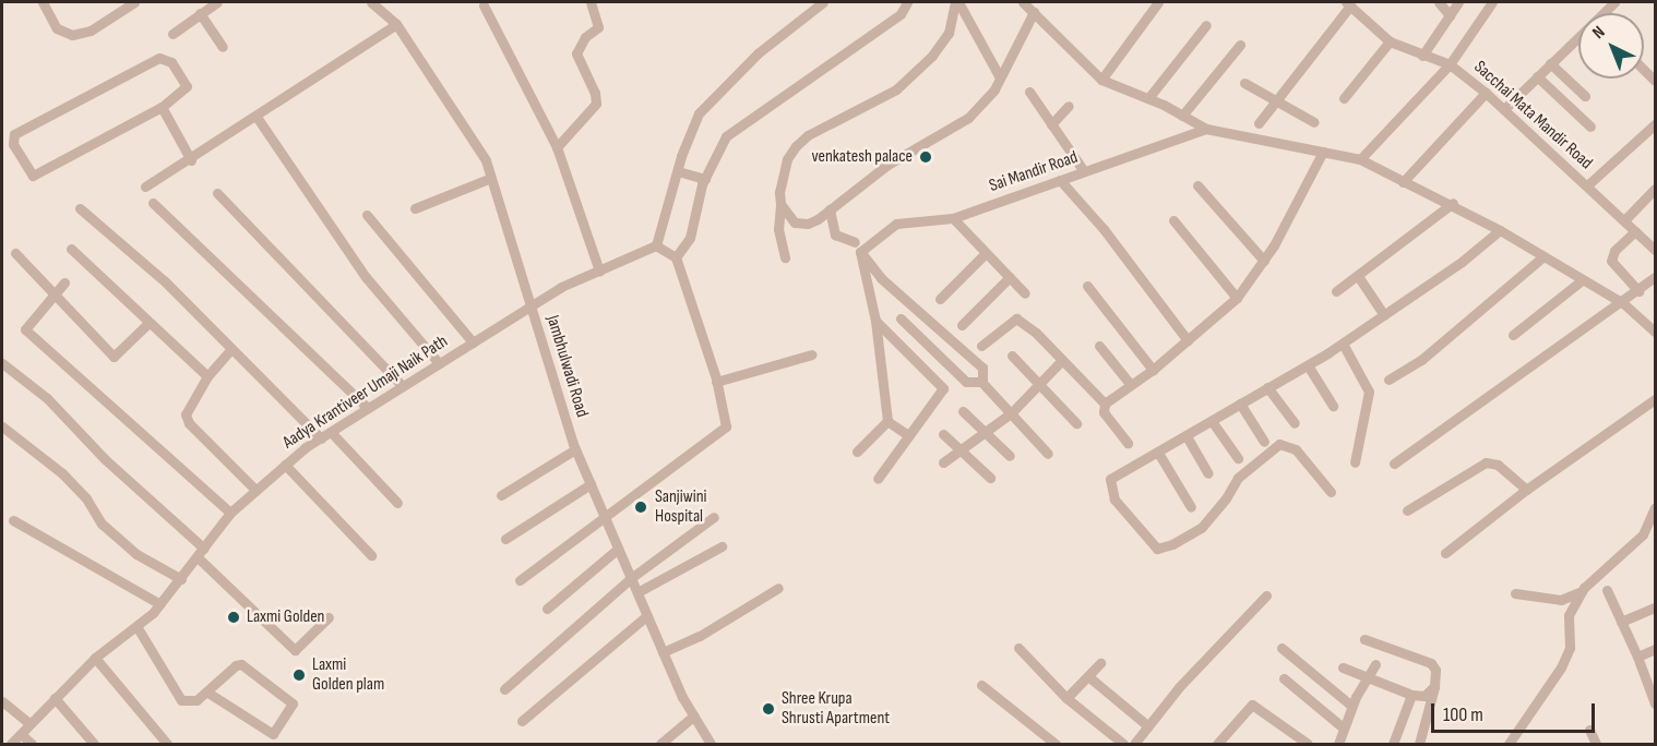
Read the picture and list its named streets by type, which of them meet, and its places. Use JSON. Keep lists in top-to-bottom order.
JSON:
{
  "streets": {
    "street": [
      "Sacchai Mata Mandir Road",
      "Sai Mandir Road",
      "Jambhulwadi Road",
      "Aadya Krantiveer Umaji Naik Path"
    ]
  },
  "crossings": [
    ["Jambhulwadi Road", "Aadya Krantiveer Umaji Naik Path"]
  ],
  "places": [
    "venkatesh palace",
    "Sanjiwini Hospital",
    "Laxmi Golden",
    "Laxmi Golden plam",
    "Shree Krupa Shrusti Apartment"
  ],
  "scale_bar": "100 m",
  "north": "top left"
}
